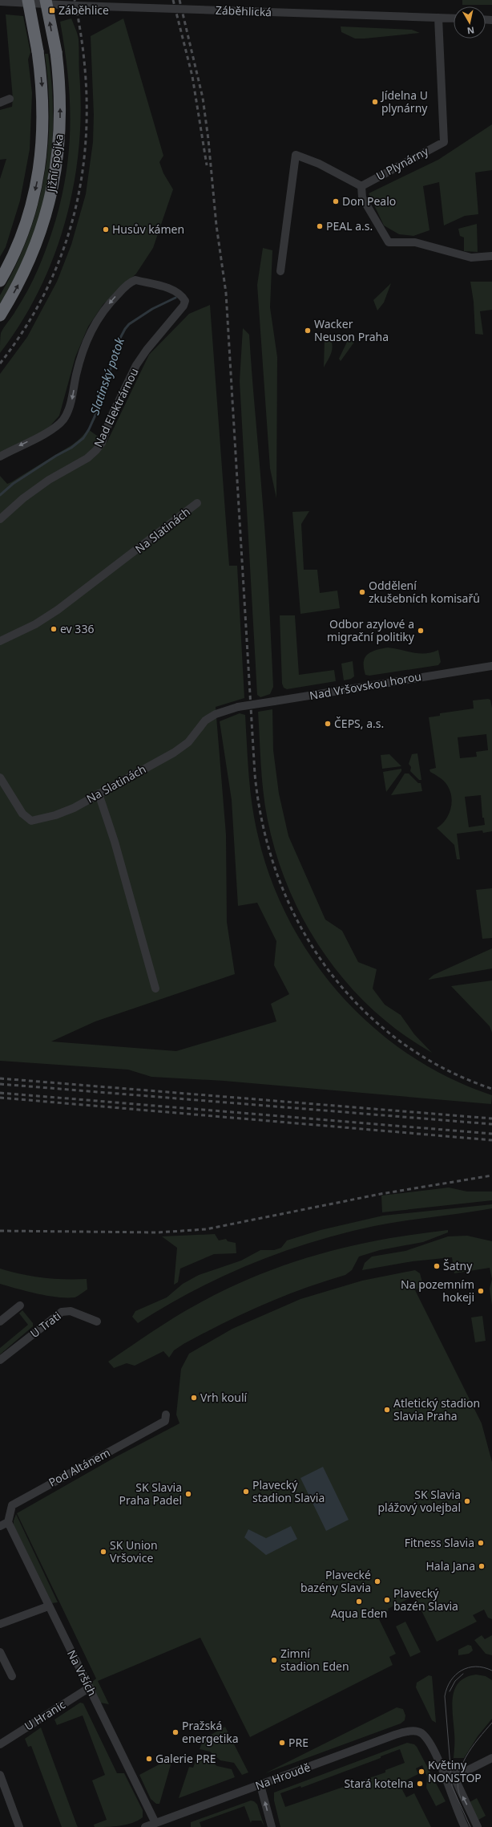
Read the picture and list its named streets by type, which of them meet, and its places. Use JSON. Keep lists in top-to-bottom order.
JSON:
{
  "streets": {
    "highway": ["Jižní spojka"],
    "street": [
      "Záběhlická",
      "U Plynárny",
      "Nad Elektrárnou",
      "Na Slatinách",
      "Nad Vršovskou horou",
      "U Trati",
      "Pod Altánem",
      "Na Vrších",
      "U Hranic",
      "Na Hroudě"
    ]
  },
  "crossings": [
    ["Záběhlická", "Jižní spojka"],
    ["Záběhlická", "U Plynárny"],
    ["Na Slatinách", "Nad Vršovskou horou"],
    ["Pod Altánem", "Na Vrších"],
    ["Na Vrších", "U Hranic"],
    ["Na Vrších", "Na Hroudě"]
  ],
  "water": ["Slatinský potok"],
  "places": {
    "transit": ["Záběhlice"],
    "other": [
      "Jídelna U plynárny",
      "Don Pealo",
      "PEAL a.s.",
      "Husův kámen",
      "Wacker Neuson Praha",
      "Oddělení zkušebních komisařů",
      "ev 336",
      "Odbor azylové a migrační politiky",
      "ČEPS, a.s.",
      "Šatny",
      "Na pozemním hokeji",
      "Vrh koulí",
      "Atletický stadion Slavia Praha",
      "Plavecký stadion Slavia",
      "SK Slavia Praha Padel",
      "SK Slavia plážový volejbal",
      "Fitness Slavia",
      "SK Union Vršovice",
      "Hala Jana",
      "Plavecké bazény Slavia",
      "Plavecký bazén Slavia",
      "Aqua Eden",
      "Zimní stadion Eden",
      "Pražská energetika",
      "PRE",
      "Galerie PRE",
      "Květiny NONSTOP",
      "Stará kotelna"
    ]
  },
  "north": "bottom"
}
